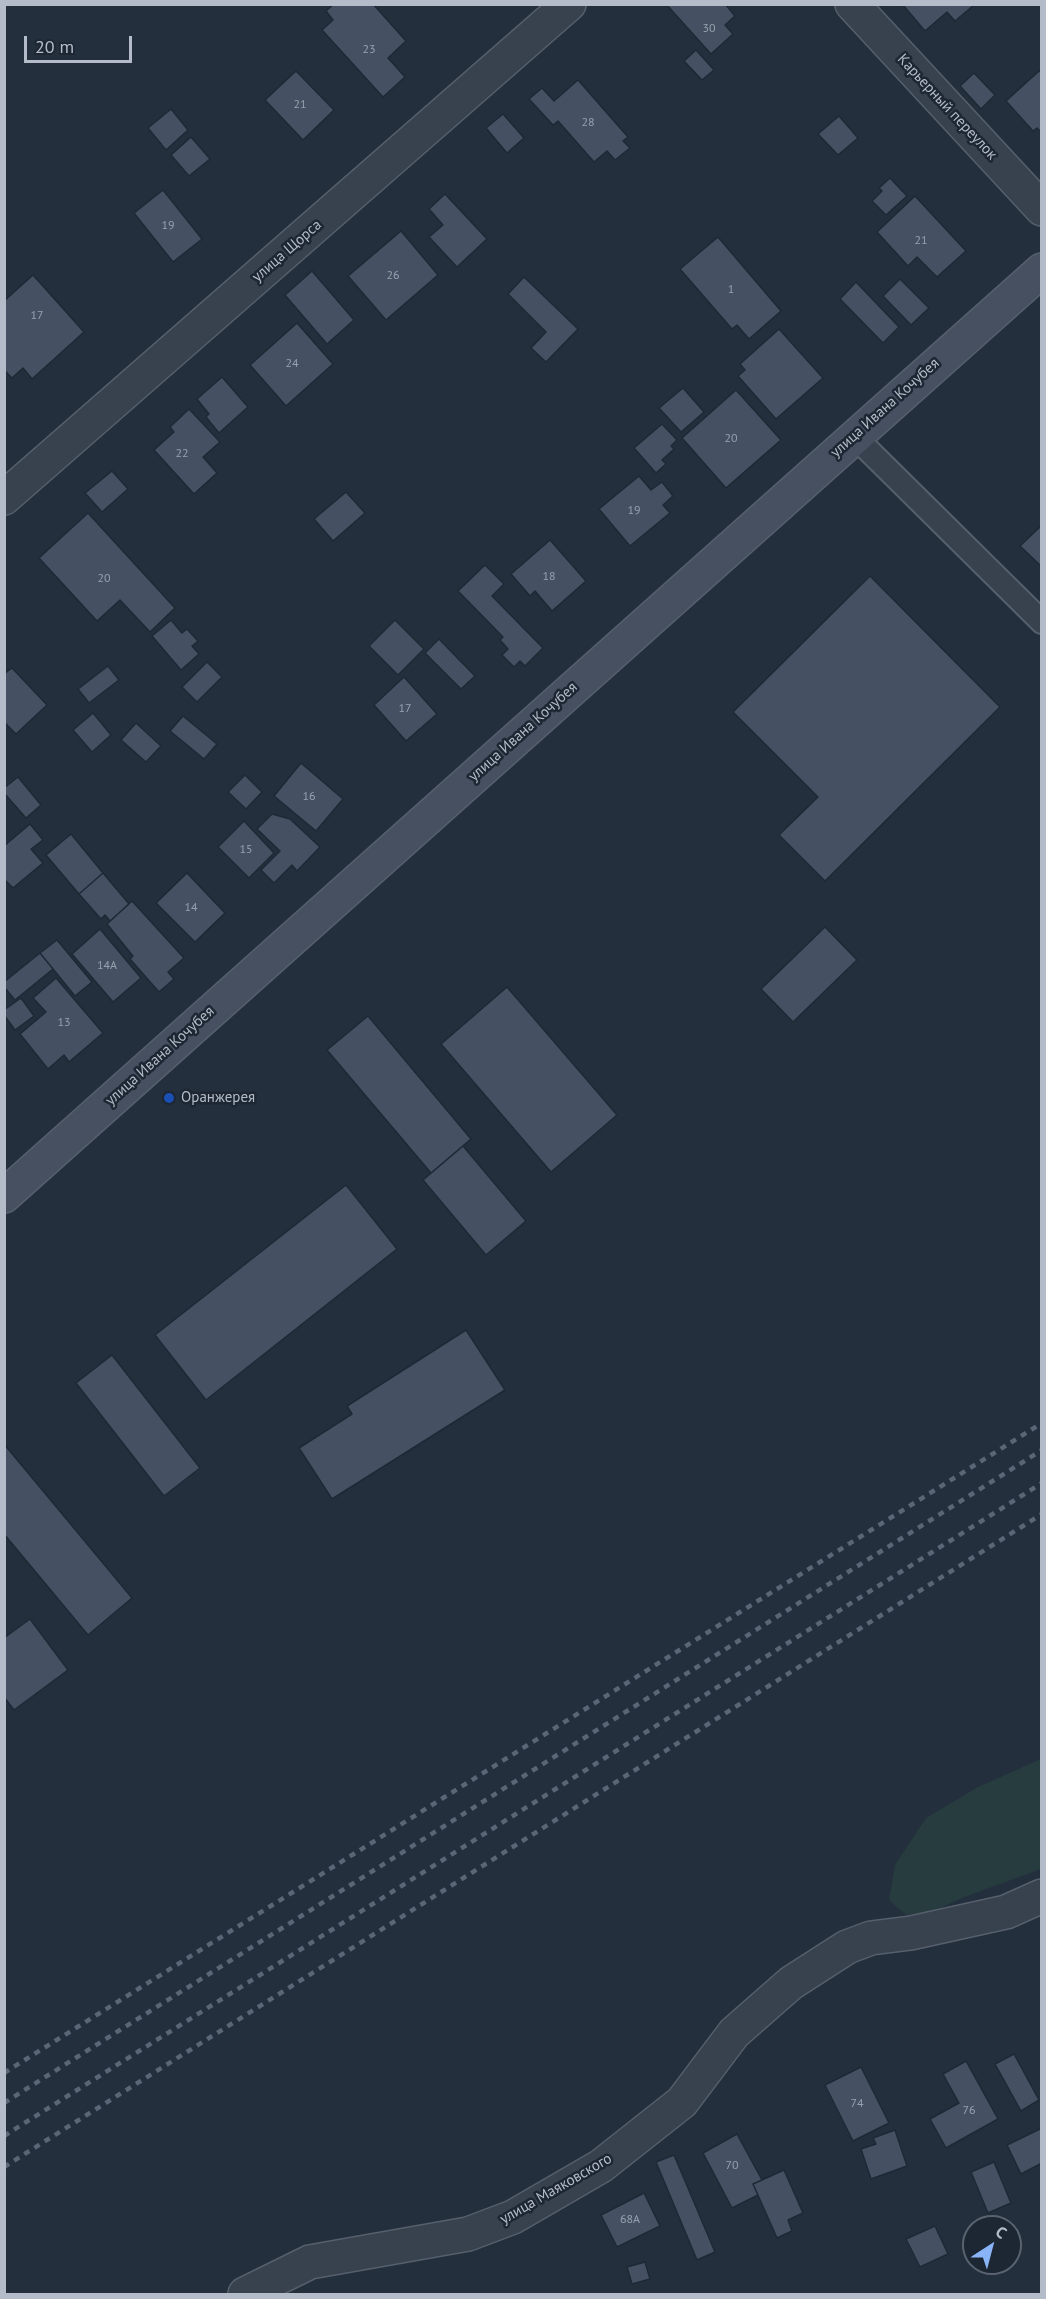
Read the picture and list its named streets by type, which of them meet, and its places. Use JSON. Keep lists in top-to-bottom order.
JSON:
{
  "streets": {
    "street": [
      "Карьерный переулок",
      "улица Щорса",
      "улица Ивана Кочубея",
      "улица Маяковского"
    ]
  },
  "places": ["Оранжерея"],
  "house_numbers": [
    "30",
    "23",
    "21",
    "28",
    "19",
    "21",
    "26",
    "1",
    "17",
    "24",
    "20",
    "22",
    "19",
    "18",
    "20",
    "17",
    "16",
    "15",
    "14",
    "14А",
    "13",
    "74",
    "76",
    "70",
    "68А"
  ],
  "scale_bar": "20 m",
  "north": "top right"
}
